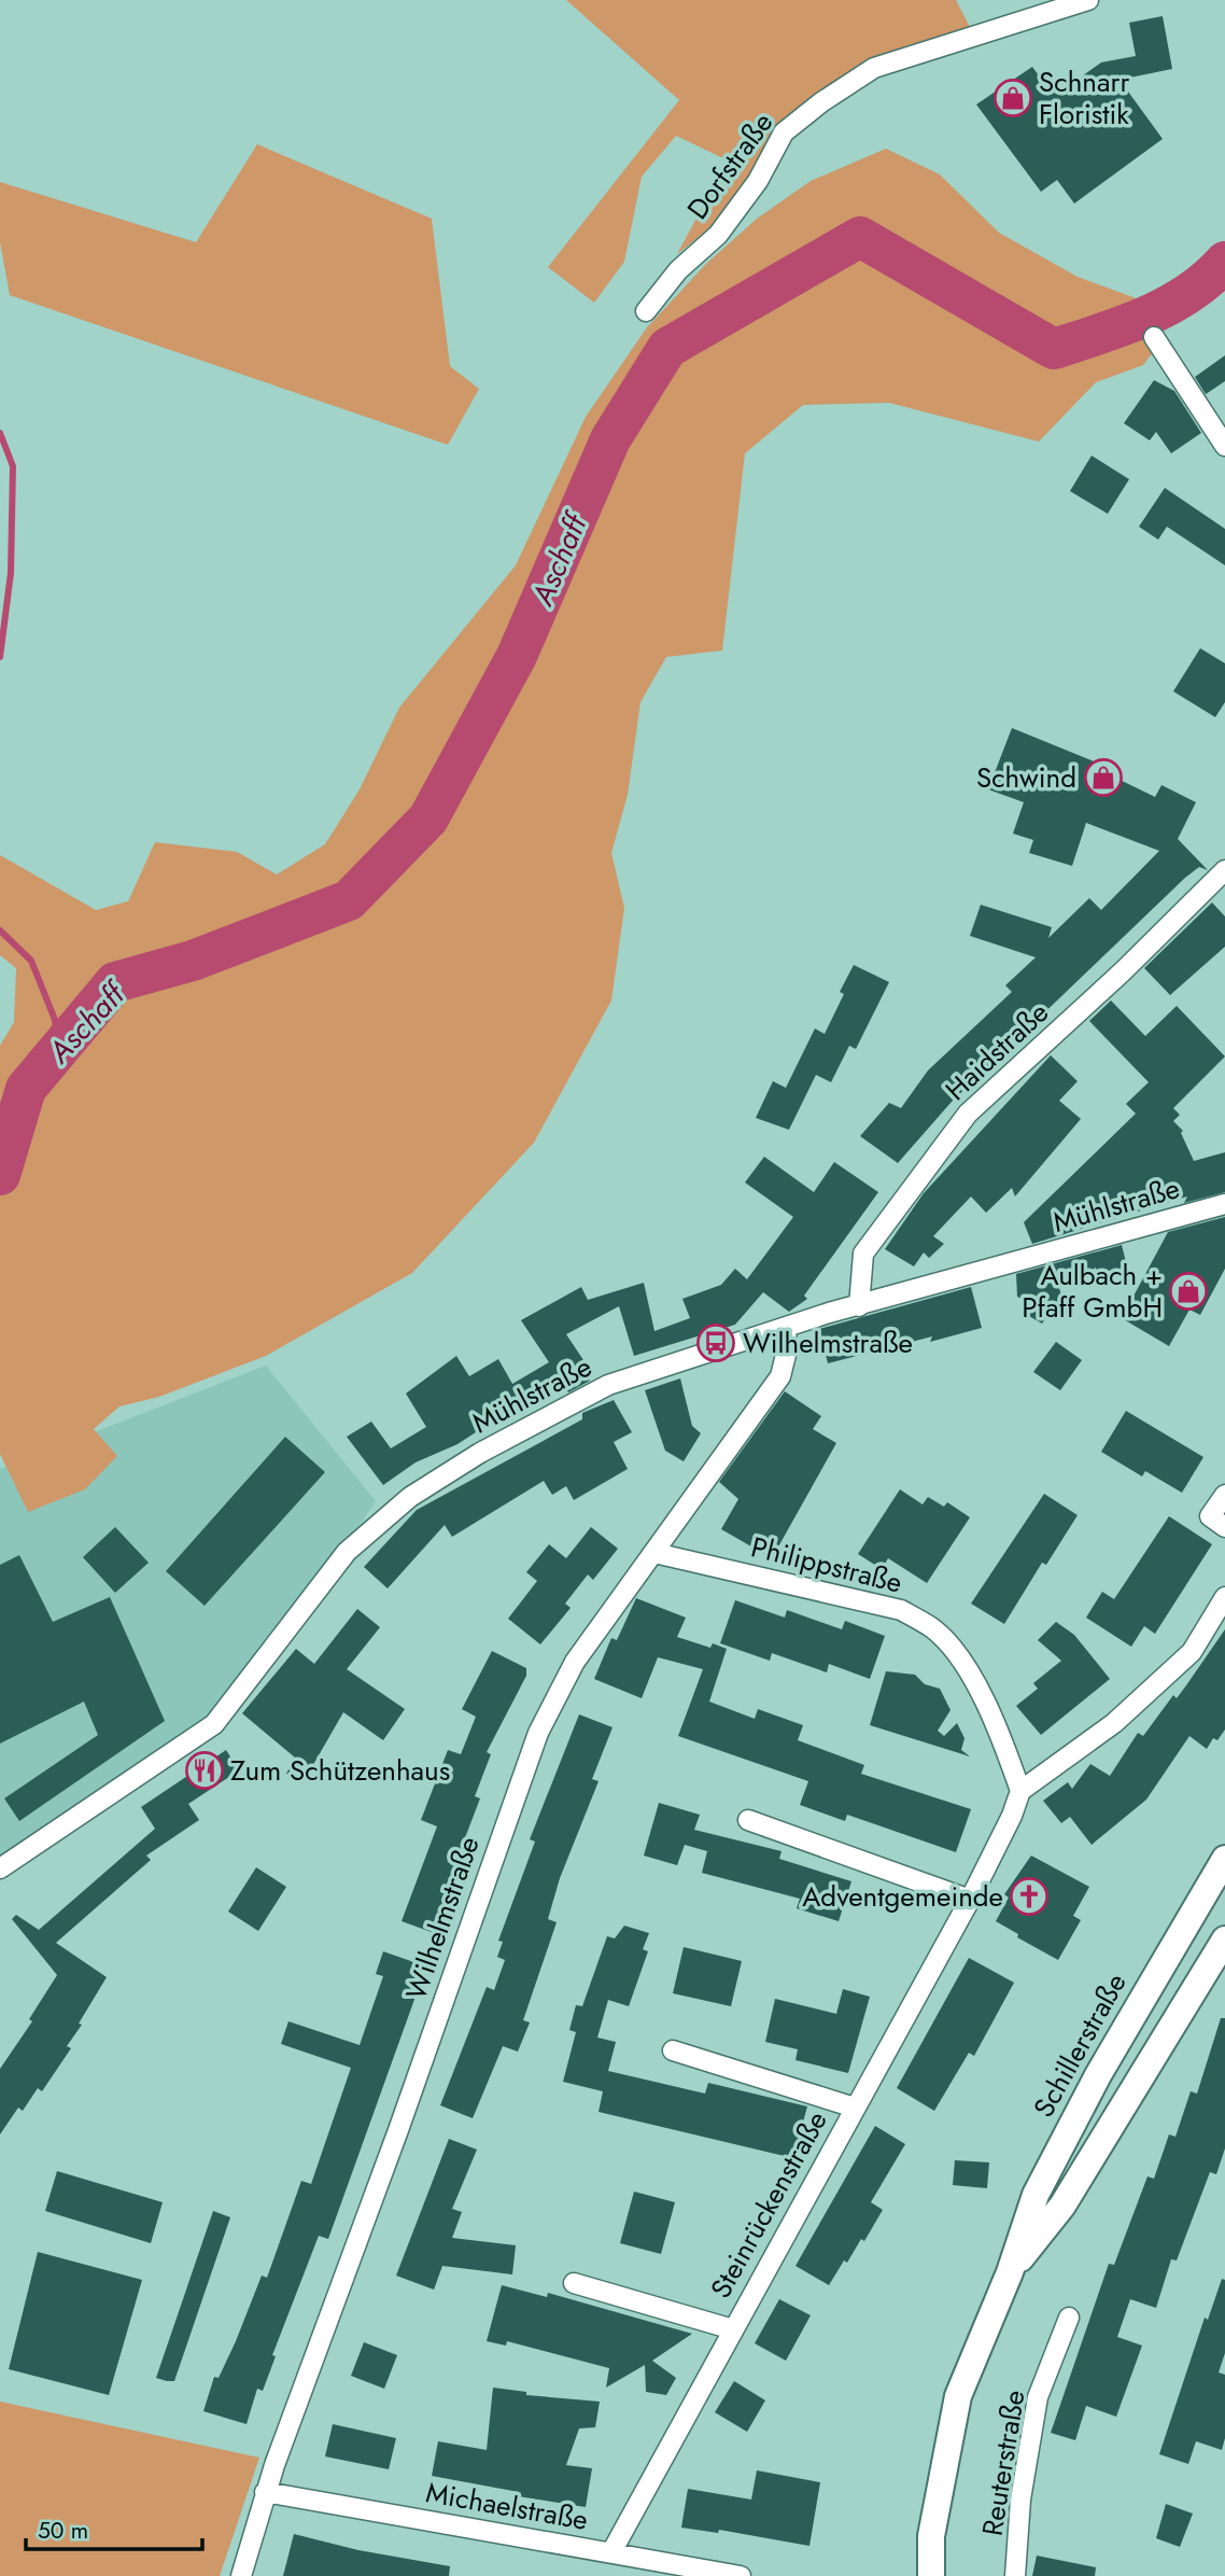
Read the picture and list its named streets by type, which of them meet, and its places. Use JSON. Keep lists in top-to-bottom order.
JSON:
{
  "streets": {
    "main road": ["Schillerstraße"],
    "street": [
      "Dorfstraße",
      "Haidstraße",
      "Mühlstraße",
      "Philippstraße",
      "Wilhelmstraße",
      "Steinrückenstraße",
      "Reuterstraße",
      "Michaelstraße"
    ]
  },
  "crossings": [
    ["Haidstraße", "Mühlstraße"],
    ["Mühlstraße", "Wilhelmstraße"],
    ["Philippstraße", "Wilhelmstraße"],
    ["Philippstraße", "Steinrückenstraße"],
    ["Wilhelmstraße", "Michaelstraße"],
    ["Steinrückenstraße", "Michaelstraße"]
  ],
  "water": ["Aschaff"],
  "places": {
    "shop": ["Schnarr Floristik", "Schwind", "Aulbach + Pfaff GmbH"],
    "bus stop": ["Wilhelmstraße"],
    "restaurant": ["Zum Schützenhaus"],
    "church": ["Adventgemeinde"]
  },
  "scale_bar": "50 m"
}
